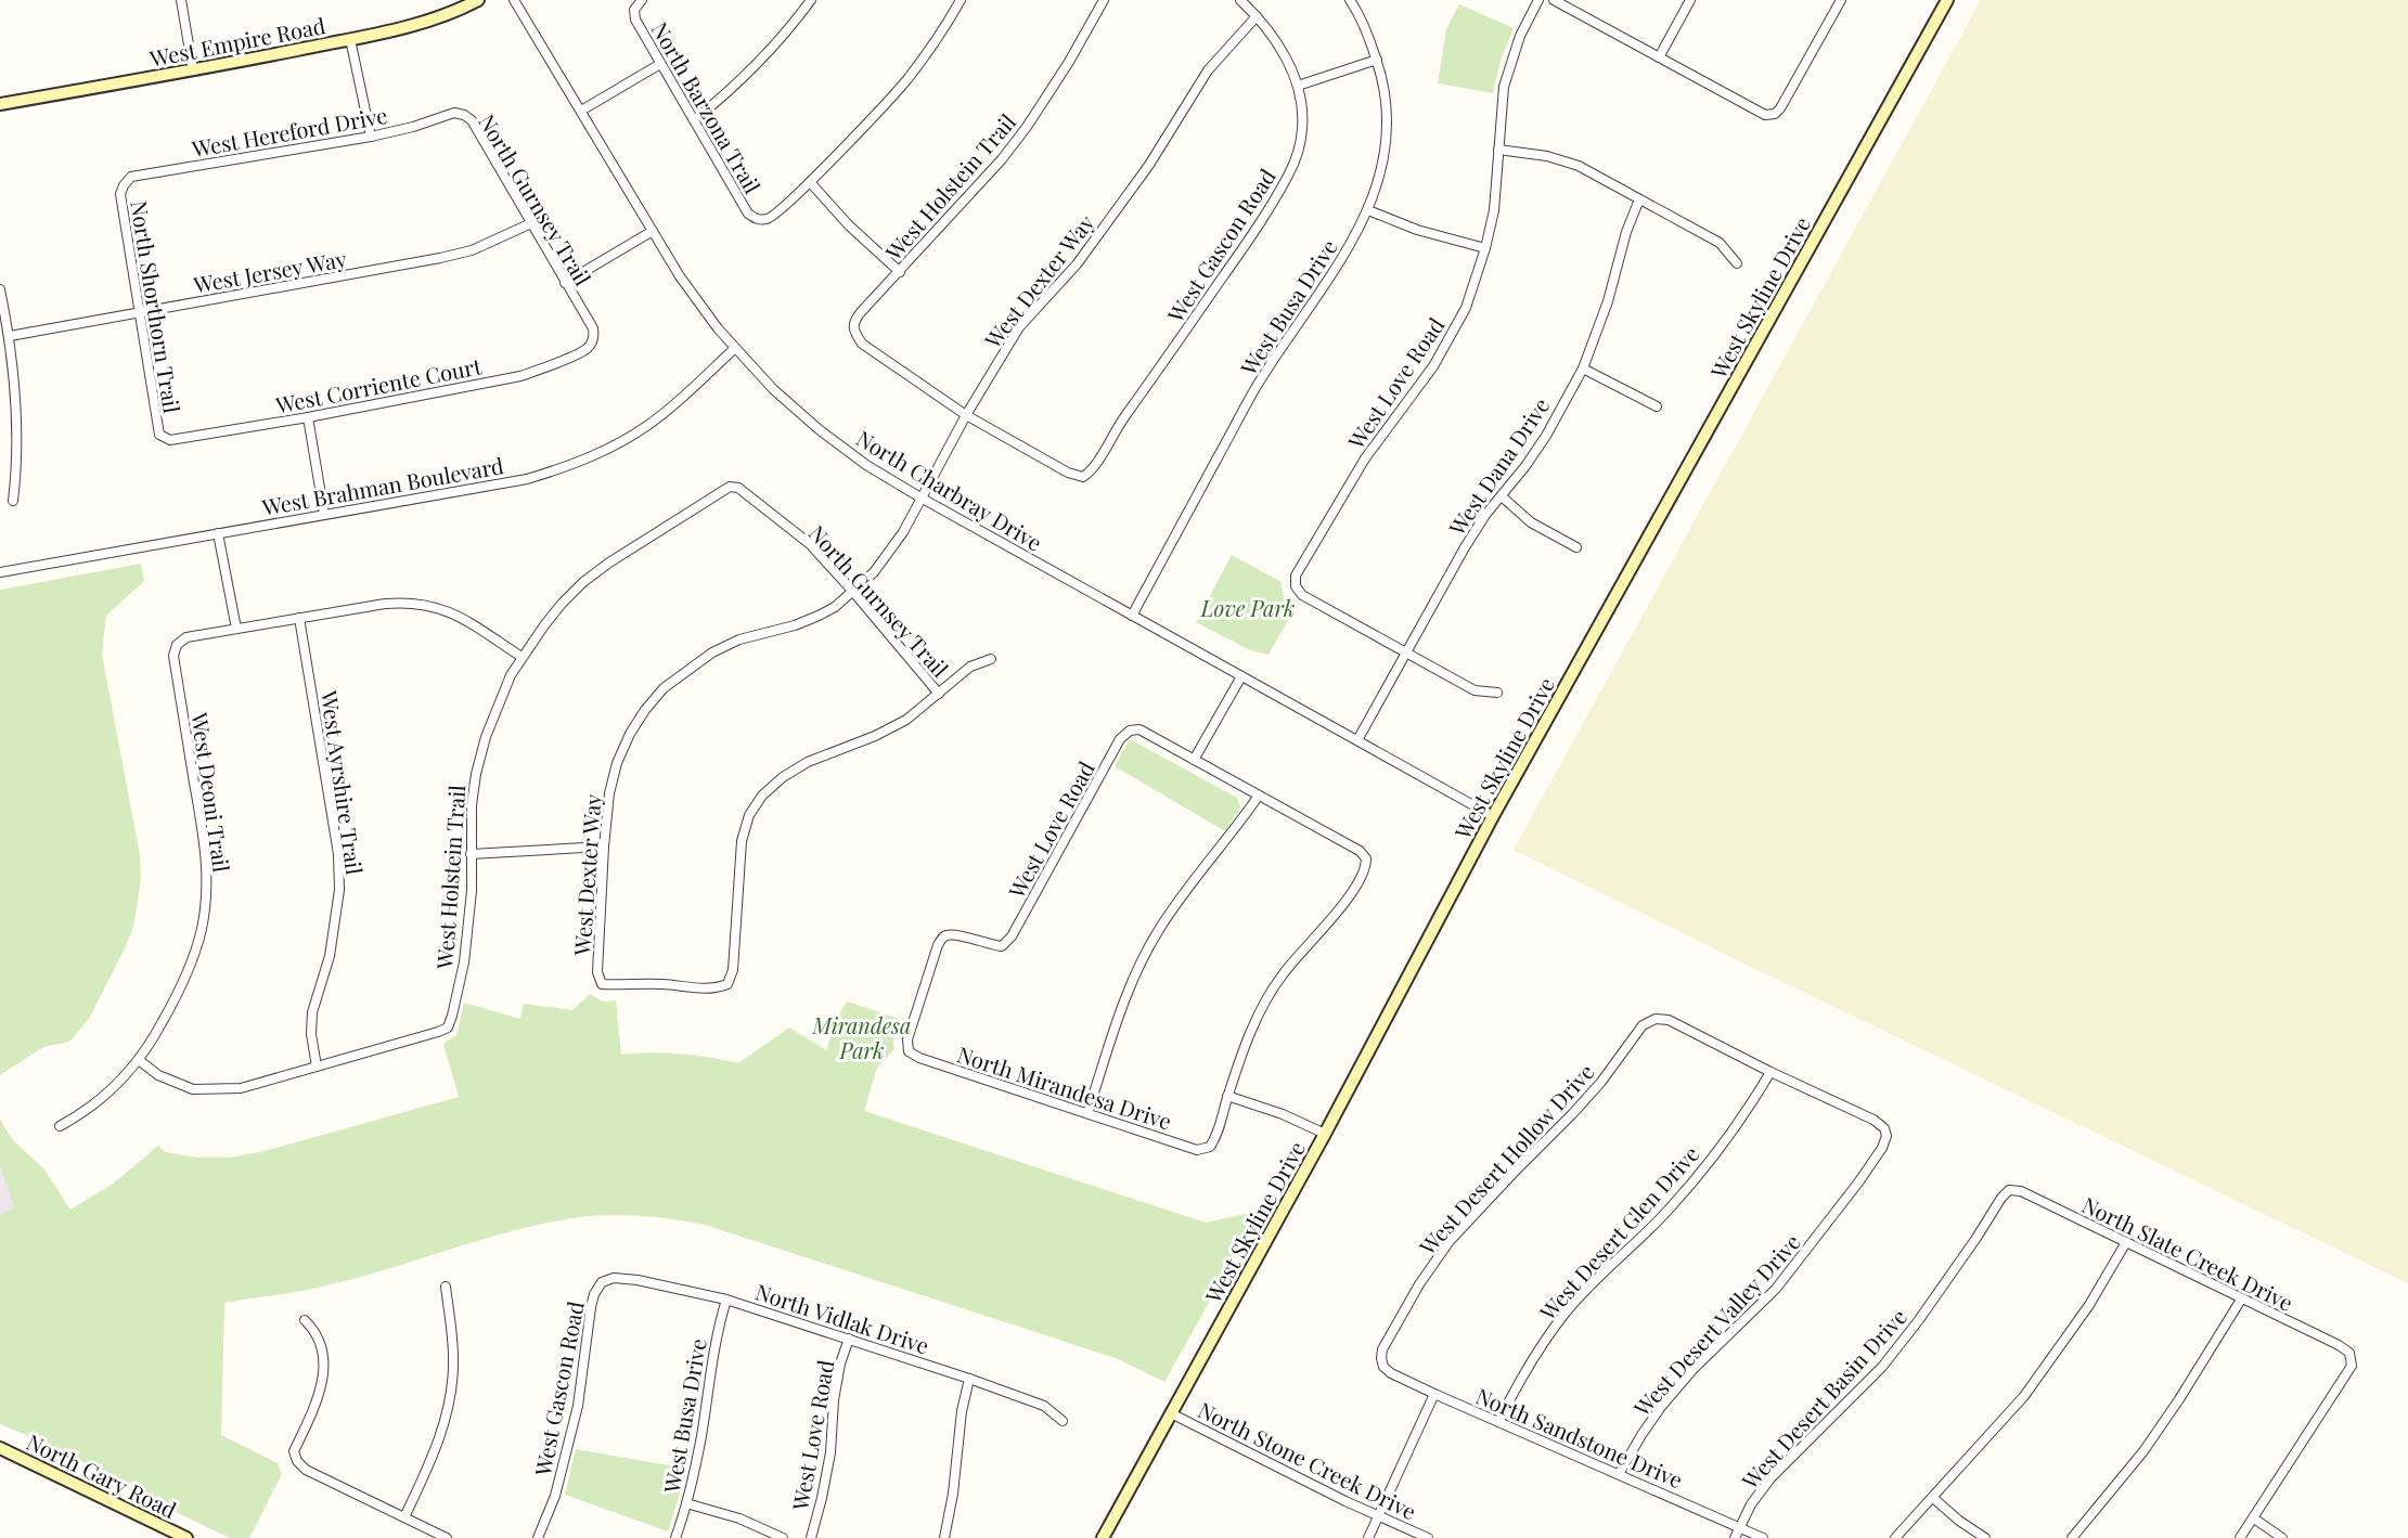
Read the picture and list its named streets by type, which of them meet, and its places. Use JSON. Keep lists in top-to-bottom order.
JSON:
{
  "streets": {
    "street": [
      "West Empire Road",
      "North Barzona Trail",
      "West Hereford Drive",
      "West Holstein Trail",
      "North Gurnsey Trail",
      "West Gascon Road",
      "West Jersey Way",
      "West Dexter Way",
      "West Skyline Drive",
      "North Shorthorn Trail",
      "West Busa Drive",
      "West Love Road",
      "West Corriente Court",
      "West Dana Drive",
      "West Brahman Boulevard",
      "North Charbray Drive",
      "West Ayrshire Trail",
      "West Deoni Trail",
      "North Mirandesa Drive",
      "West Desert Hollow Drive",
      "West Desert Glen Drive",
      "North Slate Creek Drive",
      "North Vidlak Drive",
      "West Desert Valley Drive",
      "West Desert Basin Drive",
      "North Sandstone Drive",
      "North Stone Creek Drive",
      "North Gary Road"
    ]
  },
  "crossings": [
    ["West Hereford Drive", "North Gurnsey Trail"],
    ["West Hereford Drive", "North Shorthorn Trail"],
    ["West Holstein Trail", "North Gurnsey Trail"],
    ["West Holstein Trail", "West Gascon Road"],
    ["West Holstein Trail", "West Dexter Way"],
    ["West Holstein Trail", "West Ayrshire Trail"],
    ["North Gurnsey Trail", "West Jersey Way"],
    ["North Gurnsey Trail", "West Dexter Way"],
    ["North Gurnsey Trail", "West Corriente Court"],
    ["West Gascon Road", "West Dexter Way"],
    ["West Gascon Road", "North Vidlak Drive"],
    ["West Jersey Way", "North Shorthorn Trail"],
    ["West Dexter Way", "North Charbray Drive"],
    ["West Skyline Drive", "North Charbray Drive"],
    ["West Skyline Drive", "North Stone Creek Drive"],
    ["North Shorthorn Trail", "West Corriente Court"],
    ["West Busa Drive", "North Charbray Drive"],
    ["West Busa Drive", "North Vidlak Drive"],
    ["West Love Road", "West Dana Drive"],
    ["West Love Road", "North Mirandesa Drive"],
    ["West Love Road", "North Vidlak Drive"],
    ["West Dana Drive", "North Charbray Drive"],
    ["West Brahman Boulevard", "North Charbray Drive"],
    ["West Desert Hollow Drive", "West Desert Glen Drive"],
    ["West Desert Hollow Drive", "West Desert Valley Drive"],
    ["West Desert Hollow Drive", "North Sandstone Drive"],
    ["West Desert Glen Drive", "West Desert Valley Drive"],
    ["West Desert Glen Drive", "North Sandstone Drive"],
    ["North Slate Creek Drive", "West Desert Basin Drive"],
    ["West Desert Valley Drive", "North Sandstone Drive"],
    ["West Desert Basin Drive", "North Sandstone Drive"]
  ],
  "parks": ["Love Park", "Mirandesa Park"]
}
